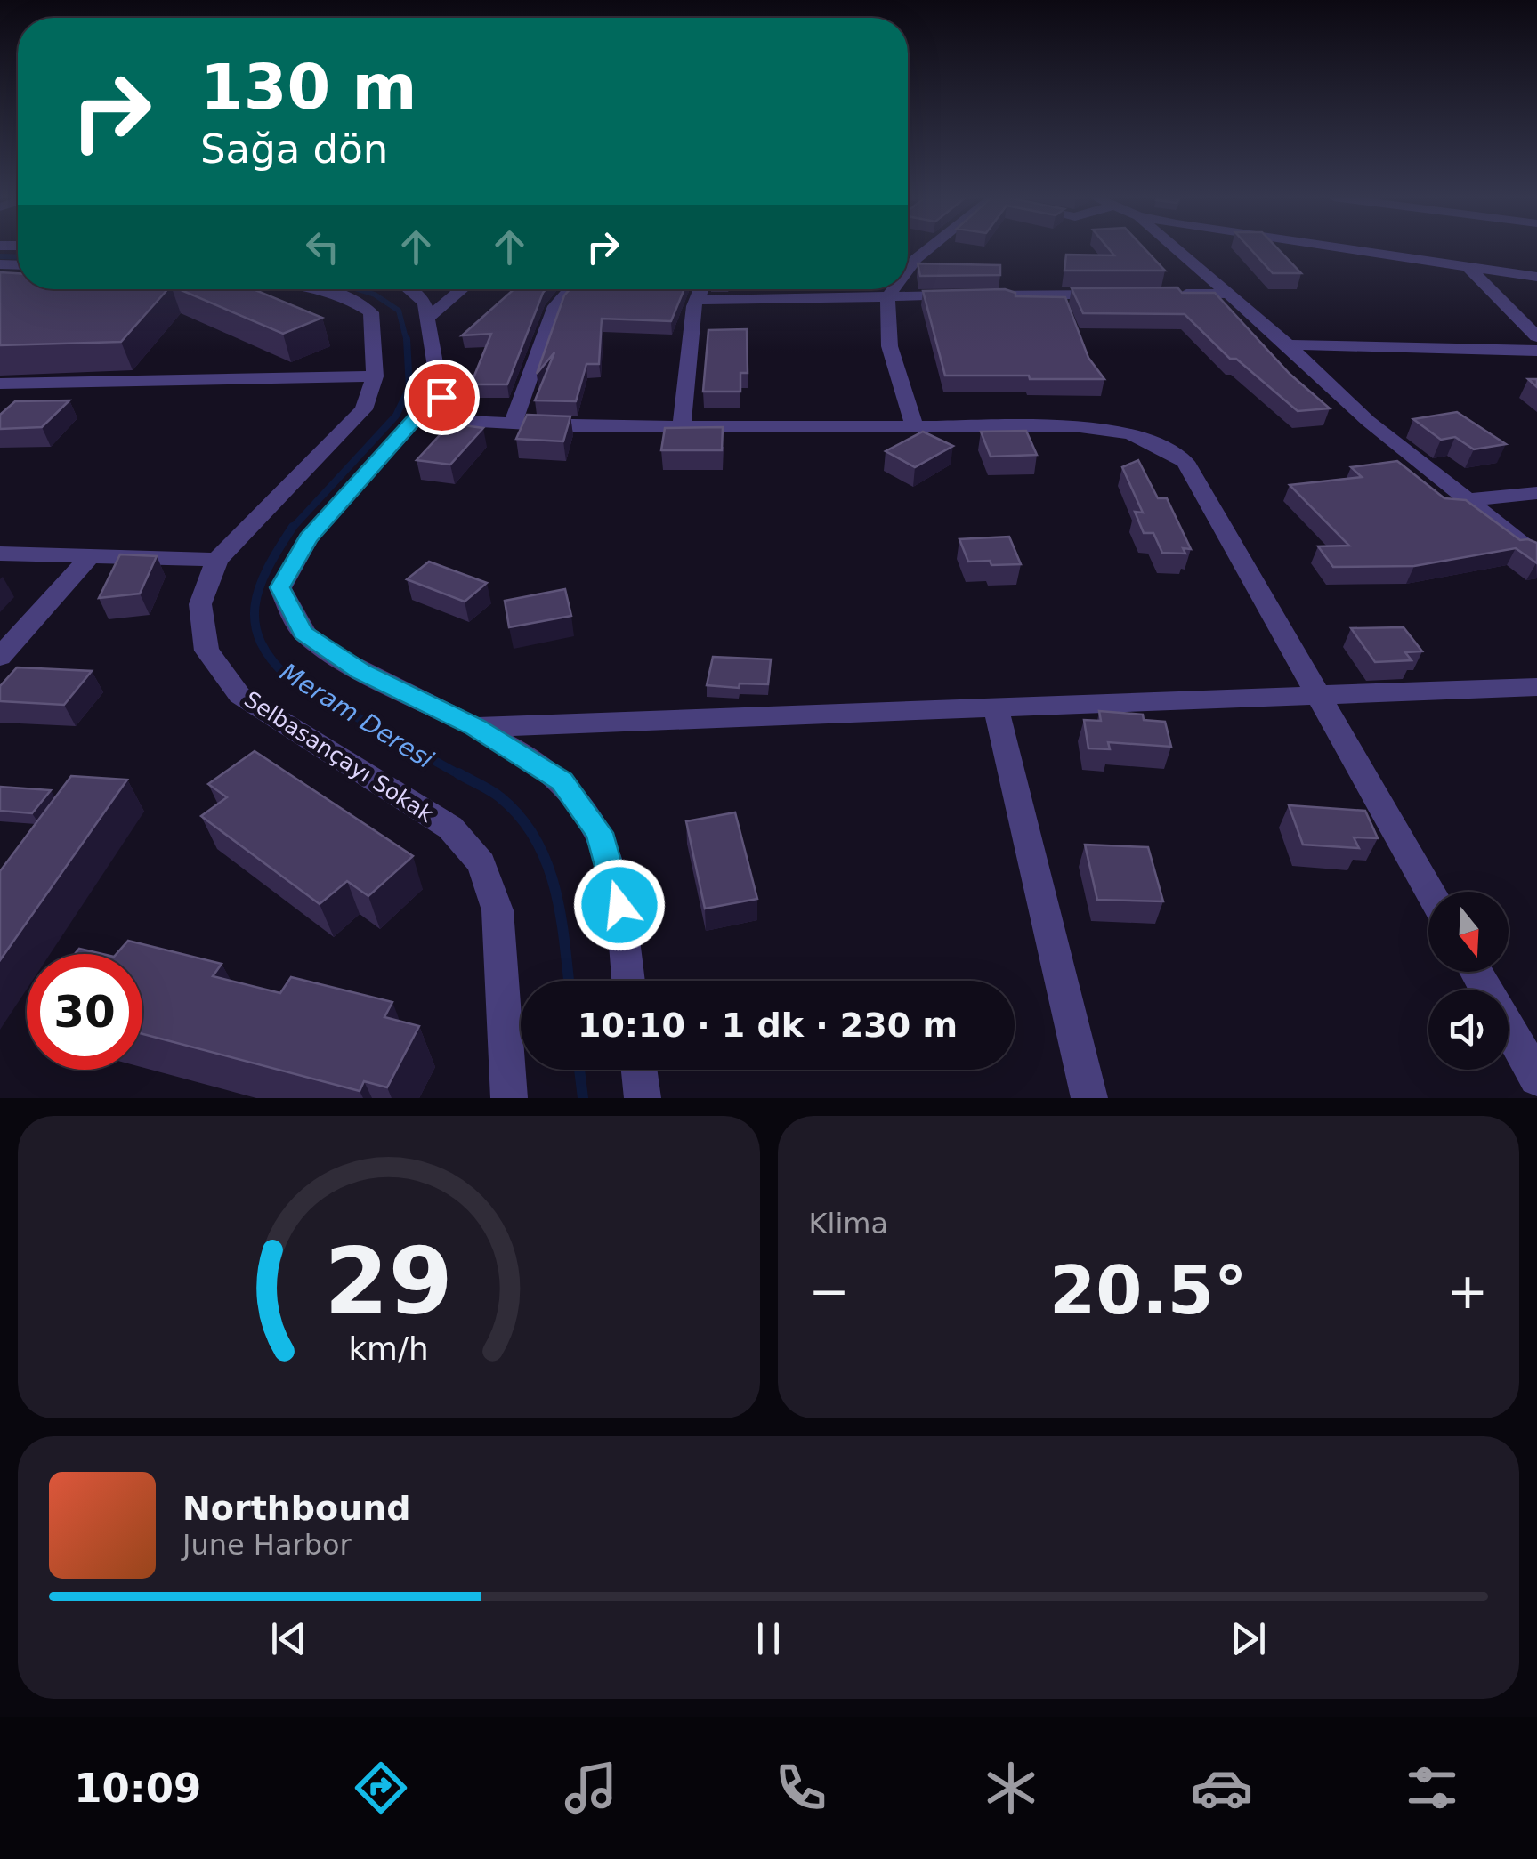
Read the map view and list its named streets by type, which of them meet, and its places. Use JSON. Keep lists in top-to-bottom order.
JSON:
{
  "streets": {
    "street": ["Selbasançayı Sokak"]
  },
  "water": ["Meram Deresi"],
  "north": "bottom",
  "page": {
    "turn": ["130 m", "Sağa dön"],
    "limit": "30",
    "trip": "10:10 · 1 dk · 230 m",
    "tile": "Klima",
    "heat": ["−", "20.5°", "+"],
    "song": ["Northbound", "June Harbor"],
    "tabs": "10:09",
    "gauge": ["29", "km/h"]
  }
}
